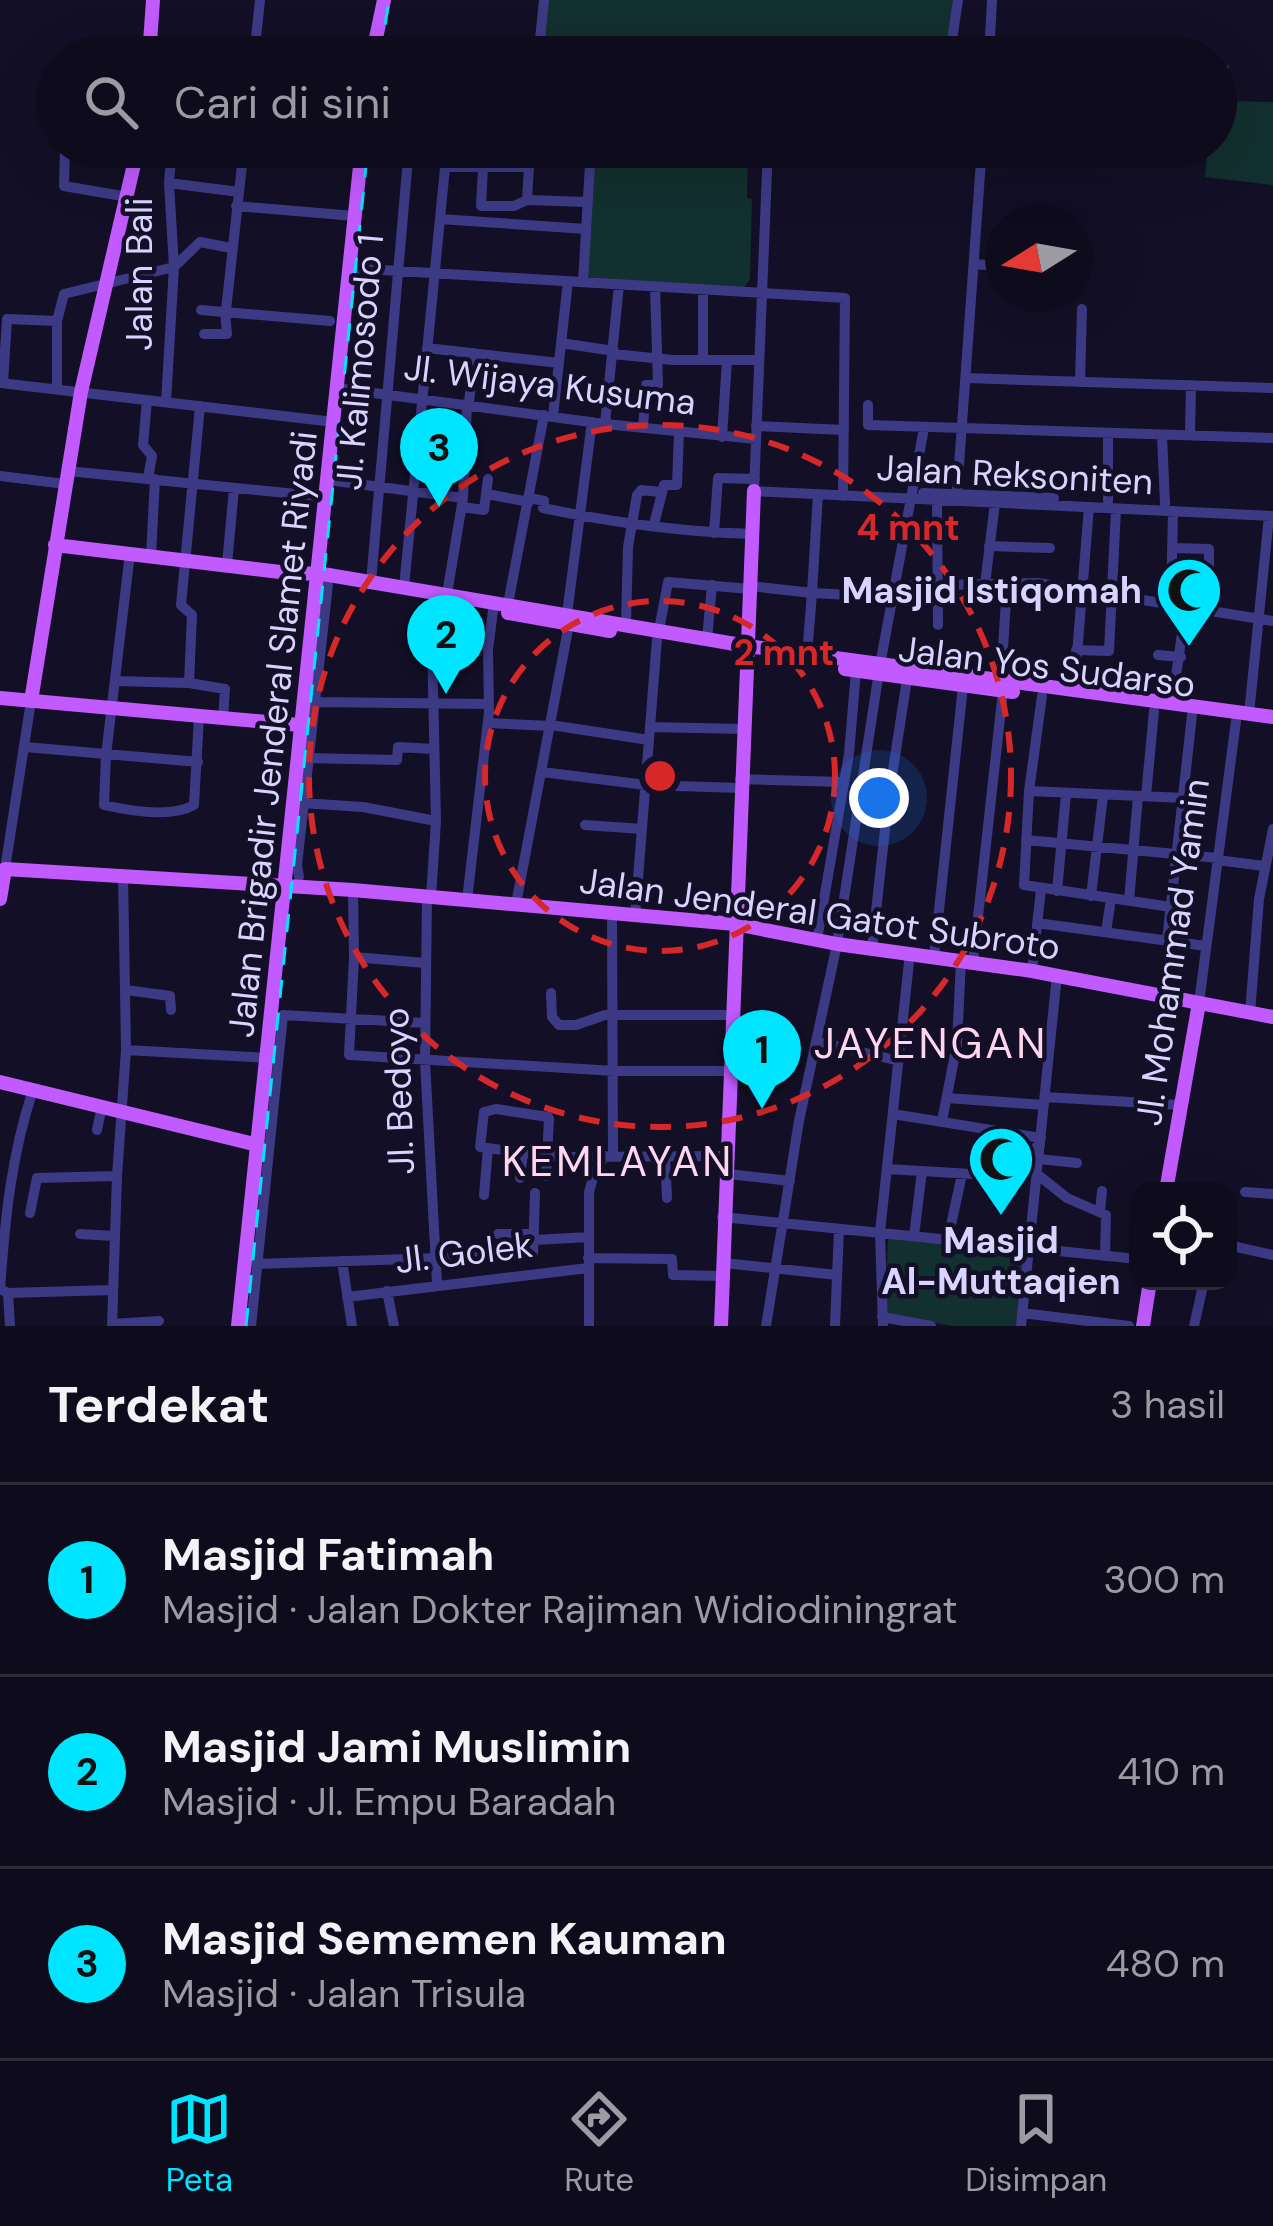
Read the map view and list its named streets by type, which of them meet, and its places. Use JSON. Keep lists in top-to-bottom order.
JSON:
{
  "streets": {
    "main road": [
      "Jalan Yos Sudarso",
      "Jalan Brigadir Jenderal Slamet Riyadi",
      "Jalan Jenderal Gatot Subroto",
      "Jl. Mohammad Yamin"
    ],
    "street": [
      "Jalan Bali",
      "Jl. Kalimosodo 1",
      "Jl. Wijaya Kusuma",
      "Jalan Reksoniten",
      "Jl. Bedoyo",
      "Jl. Golek"
    ]
  },
  "crossings": [
    ["Jl. Kalimosodo 1", "Jl. Wijaya Kusuma"],
    ["Jl. Kalimosodo 1", "Jalan Yos Sudarso"],
    ["Jl. Wijaya Kusuma", "Jalan Brigadir Jenderal Slamet Riyadi"],
    ["Jl. Wijaya Kusuma", "Jl. Bedoyo"],
    ["Jalan Reksoniten", "Jl. Mohammad Yamin"],
    ["Jalan Yos Sudarso", "Jalan Brigadir Jenderal Slamet Riyadi"],
    ["Jalan Yos Sudarso", "Jl. Mohammad Yamin"],
    ["Jalan Yos Sudarso", "Jl. Bedoyo"],
    ["Jalan Brigadir Jenderal Slamet Riyadi", "Jalan Jenderal Gatot Subroto"],
    ["Jalan Jenderal Gatot Subroto", "Jl. Mohammad Yamin"],
    ["Jalan Jenderal Gatot Subroto", "Jl. Bedoyo"],
    ["Jl. Bedoyo", "Jl. Golek"]
  ],
  "districts": ["JAYENGAN", "KEMLAYAN"],
  "places": {
    "mosque": ["Masjid Istiqomah", "Masjid Al-Muttaqien"]
  },
  "north": "left",
  "page": {
    "search": "Cari di sini",
    "pins": ["3", "2", "1"],
    "heading": ["Terdekat", "3 hasil"],
    "list": [
      {
        "mark": "1",
        "name": "Masjid Fatimah",
        "note": "Masjid · Jalan Dokter Rajiman Widiodiningrat",
        "value": "300 m"
      },
      {
        "mark": "2",
        "name": "Masjid Jami Muslimin",
        "note": "Masjid · Jl. Empu Baradah",
        "value": "410 m"
      },
      {
        "mark": "3",
        "name": "Masjid Sememen Kauman",
        "note": "Masjid · Jalan Trisula",
        "value": "480 m"
      }
    ],
    "nav": ["Peta", "Rute", "Disimpan"]
  },
  "rings": ["4 mnt", "2 mnt"]
}
